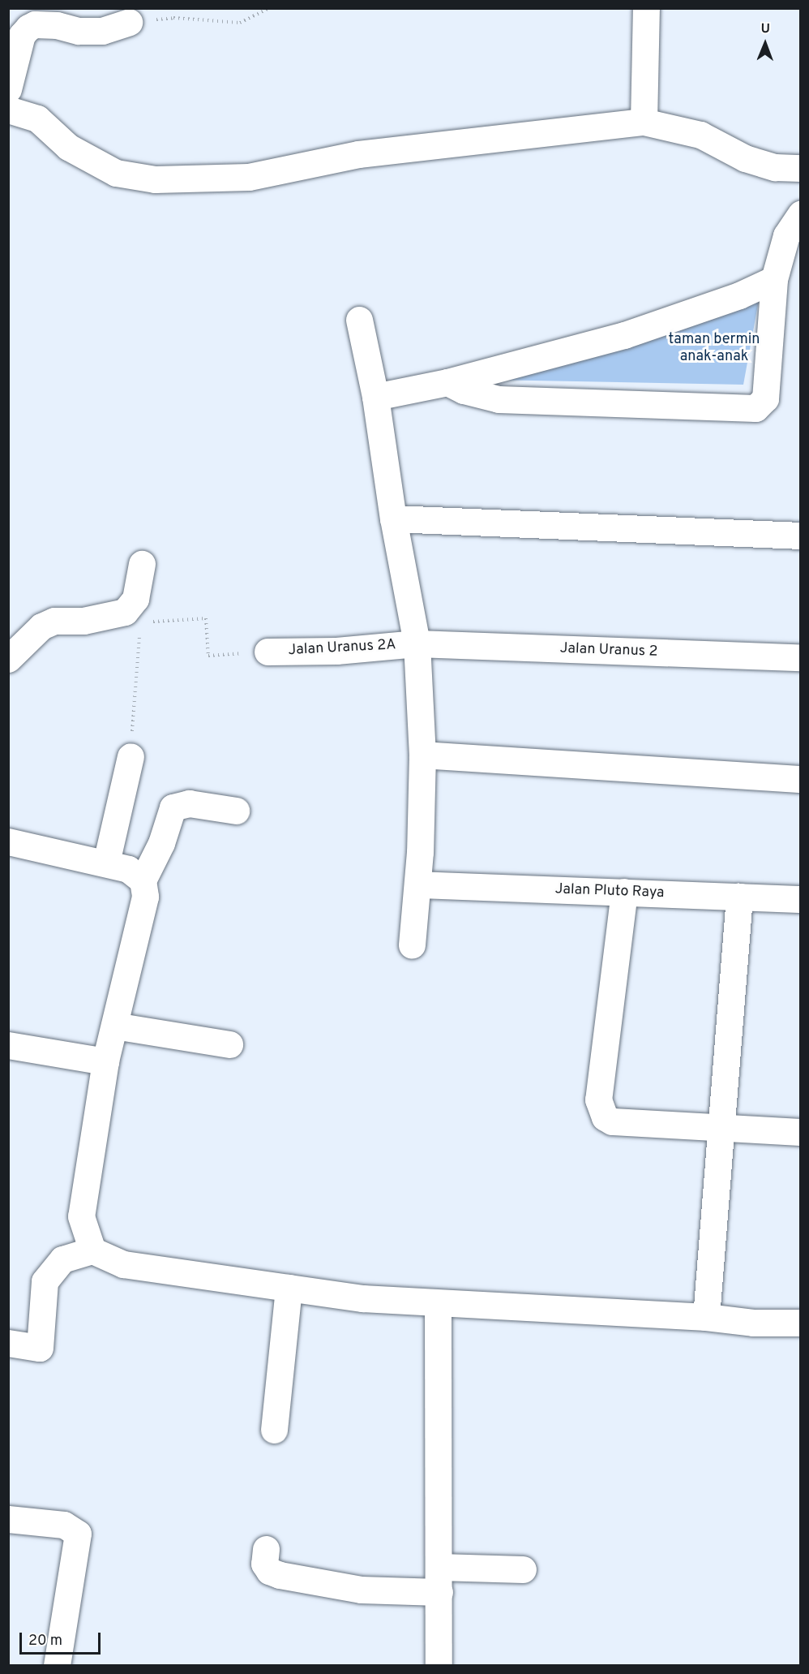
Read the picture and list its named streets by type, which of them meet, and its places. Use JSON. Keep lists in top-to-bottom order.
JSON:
{
  "streets": {
    "street": ["Jalan Uranus 2A", "Jalan Uranus 2", "Jalan Pluto Raya"]
  },
  "crossings": [
    ["Jalan Uranus 2A", "Jalan Uranus 2"]
  ],
  "parks": ["taman bermin anak-anak"],
  "scale_bar": "20 m",
  "north": "top"
}
